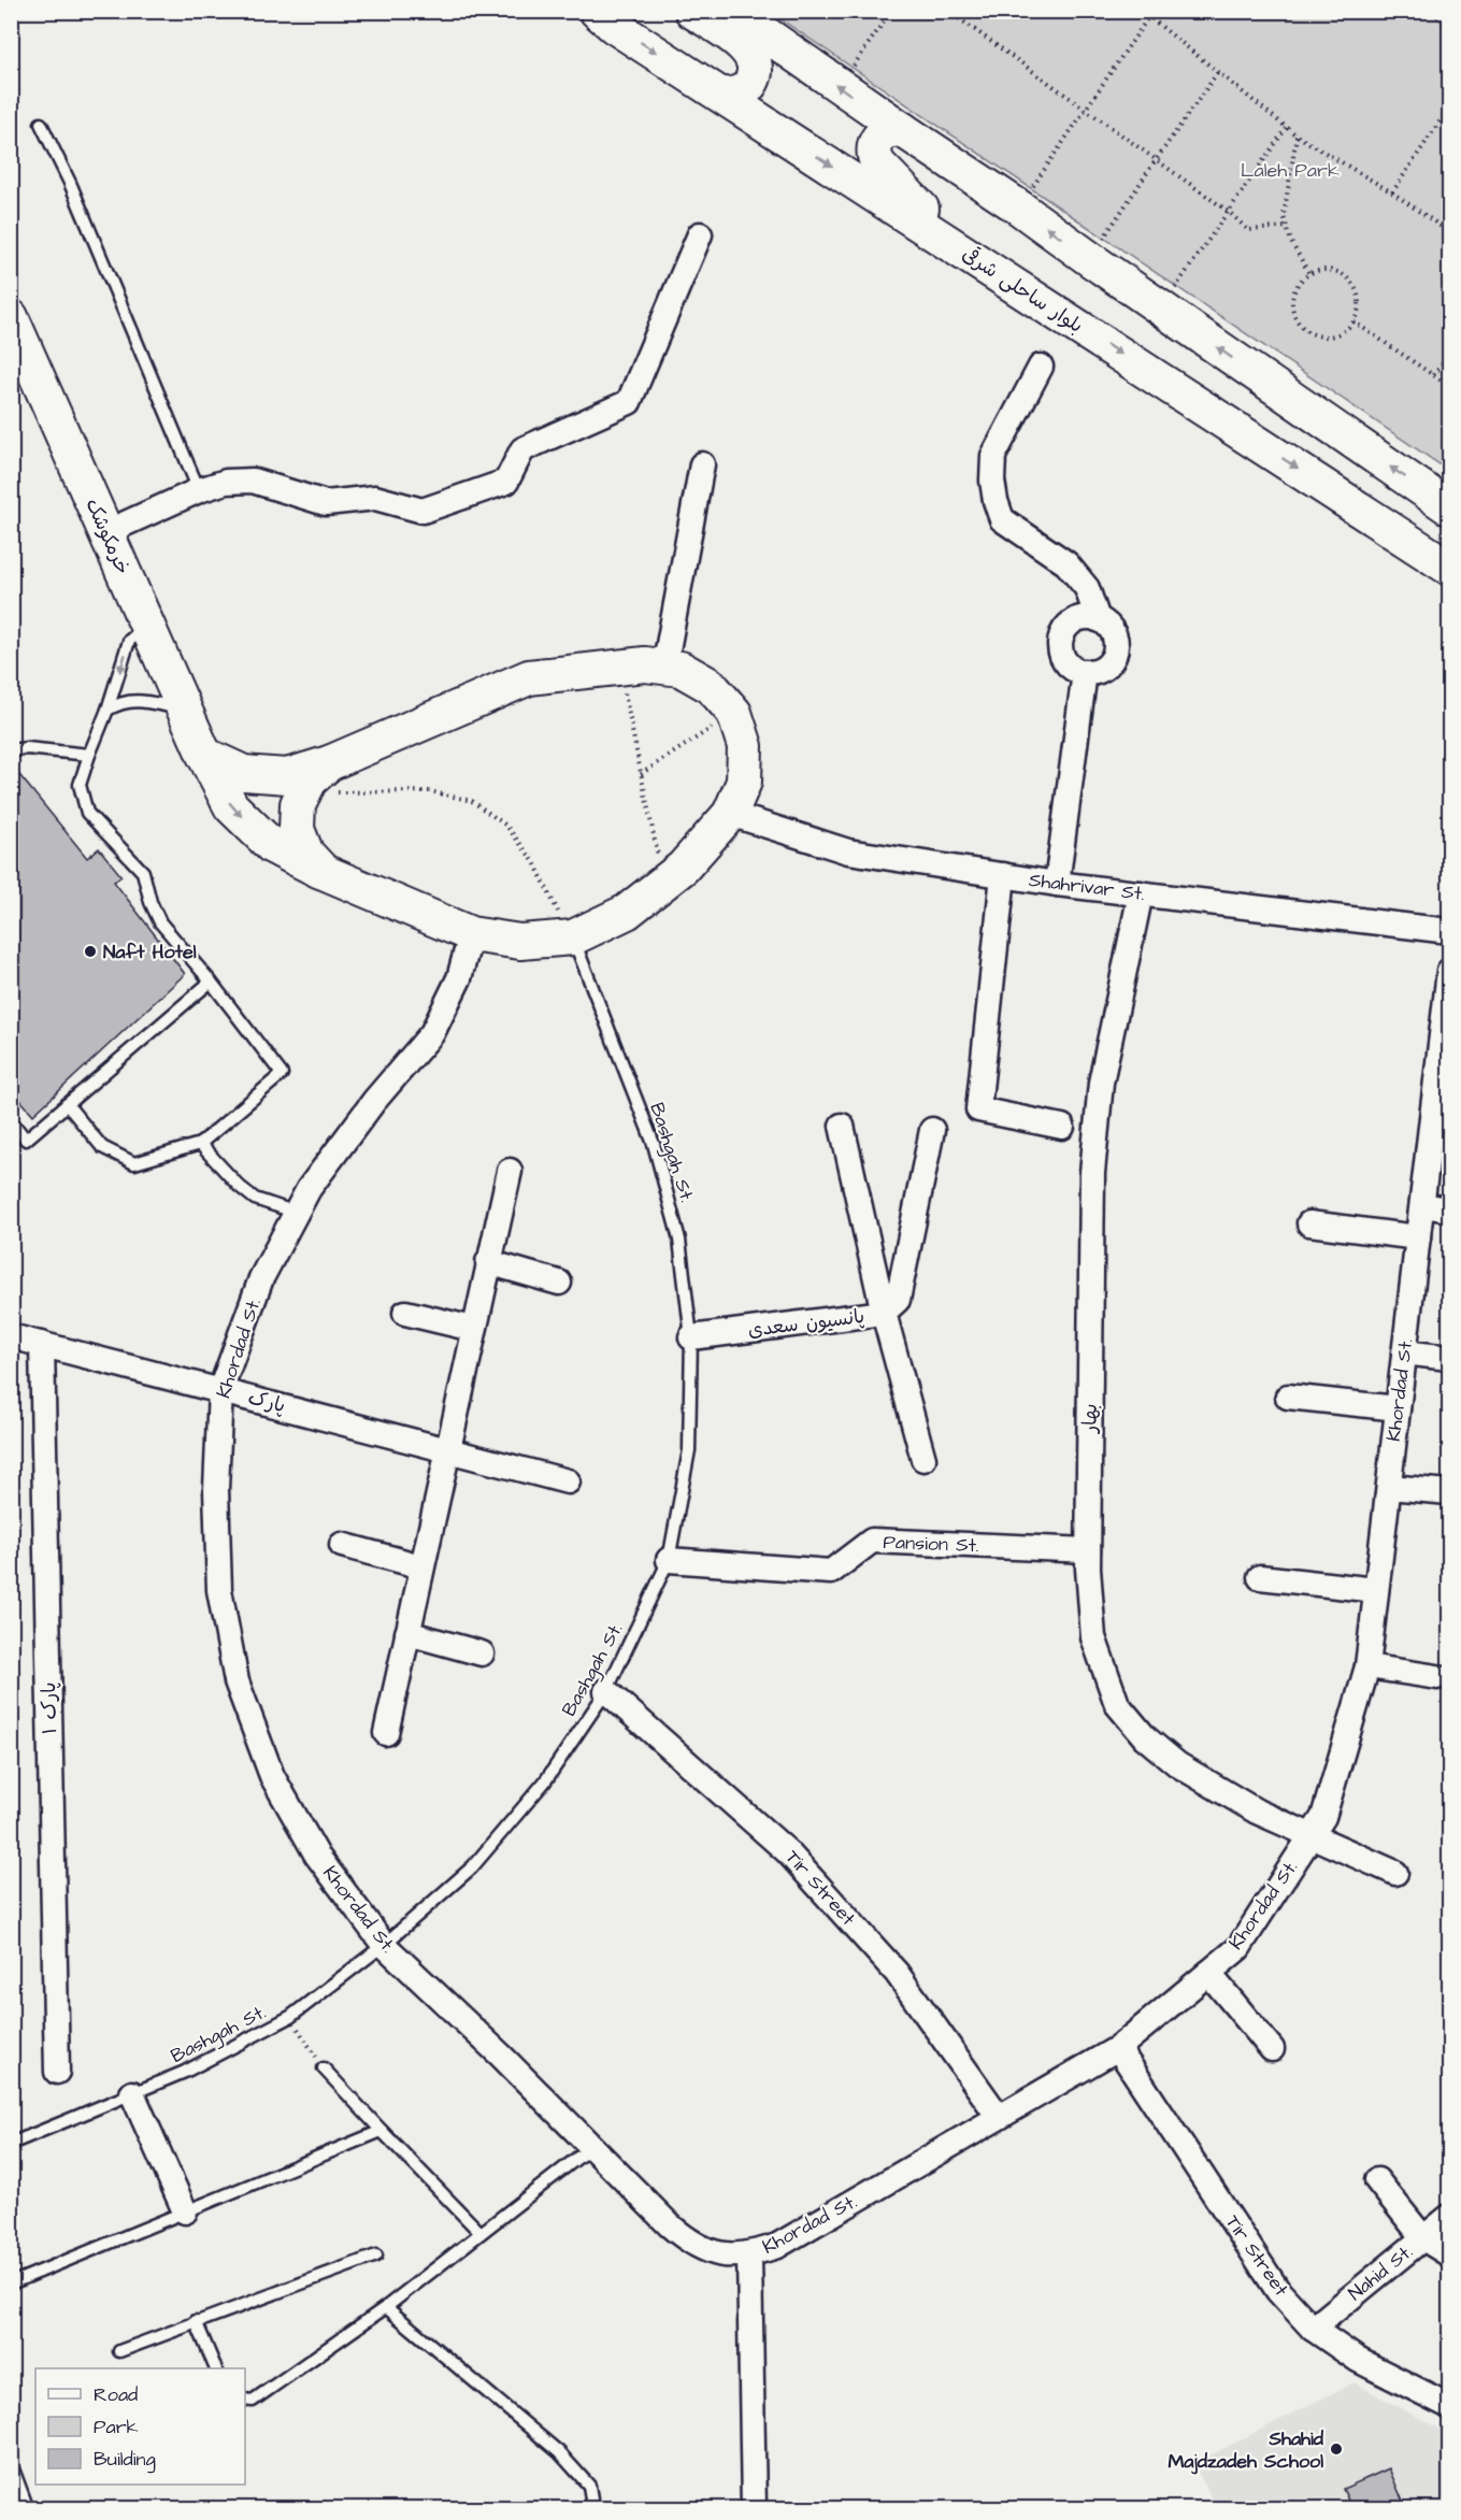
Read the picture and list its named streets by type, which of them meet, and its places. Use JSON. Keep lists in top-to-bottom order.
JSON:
{
  "streets": {
    "main road": ["بلوار ساحلی شرقی", "خرمکوشک"],
    "street": [
      "Shahrivar St.",
      "پانسیون سعدی",
      "Khordad St.",
      "پارک",
      "بهار",
      "Pansion St.",
      "پارک ۱",
      "Tir Street",
      "Nahid St."
    ],
    "lane": ["Bashgah St."]
  },
  "crossings": [
    ["خرمکوشک", "Bashgah St."],
    ["خرمکوشک", "Khordad St."],
    ["Shahrivar St.", "بهار"],
    ["Bashgah St.", "پانسیون سعدی"],
    ["Bashgah St.", "Khordad St."],
    ["Bashgah St.", "Pansion St."],
    ["Bashgah St.", "Tir Street"],
    ["Khordad St.", "پارک"],
    ["Khordad St.", "بهار"],
    ["Khordad St.", "Tir Street"],
    ["پارک", "پارک ۱"],
    ["بهار", "Pansion St."],
    ["Tir Street", "Nahid St."]
  ],
  "parks": ["Laleh Park"],
  "places": ["Naft Hotel", "Shahid Majdzadeh School"],
  "legend": ["Road", "Park", "Building"]
}
